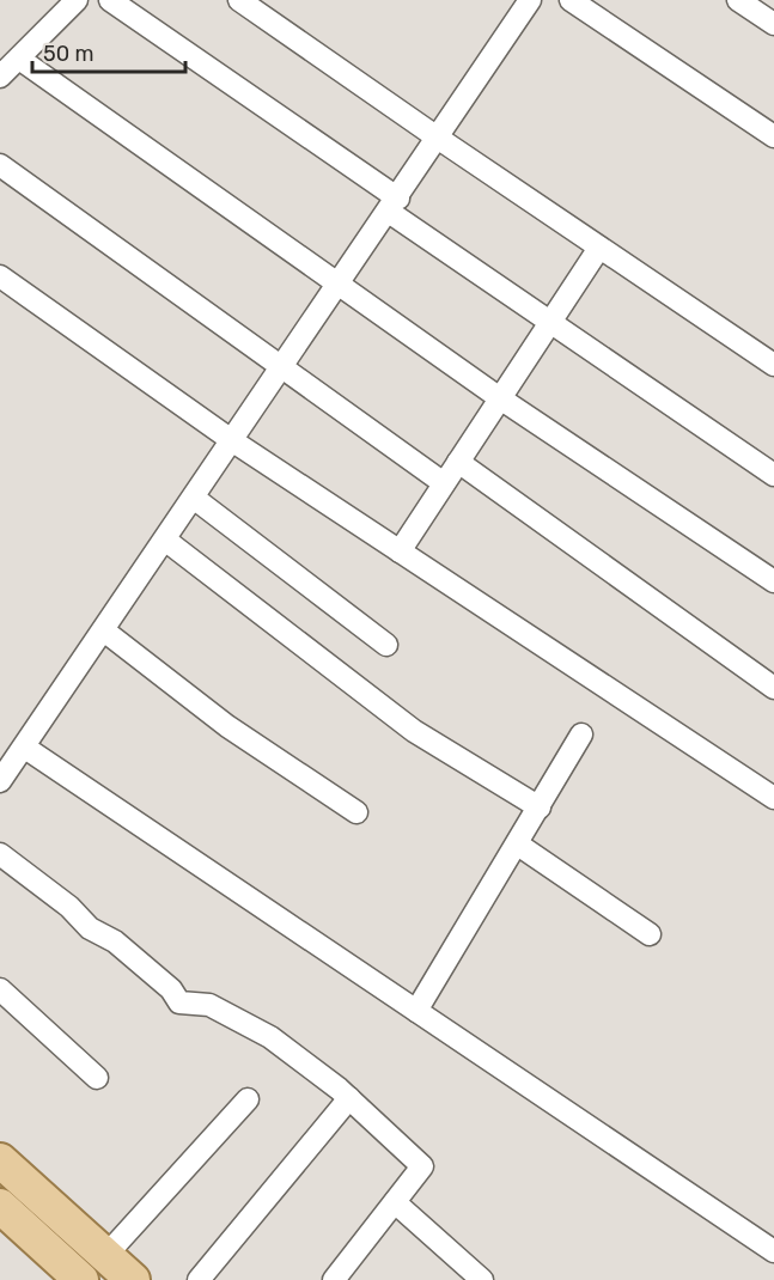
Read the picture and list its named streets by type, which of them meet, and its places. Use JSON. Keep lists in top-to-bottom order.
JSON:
{
  "scale_bar": "50 m"
}
